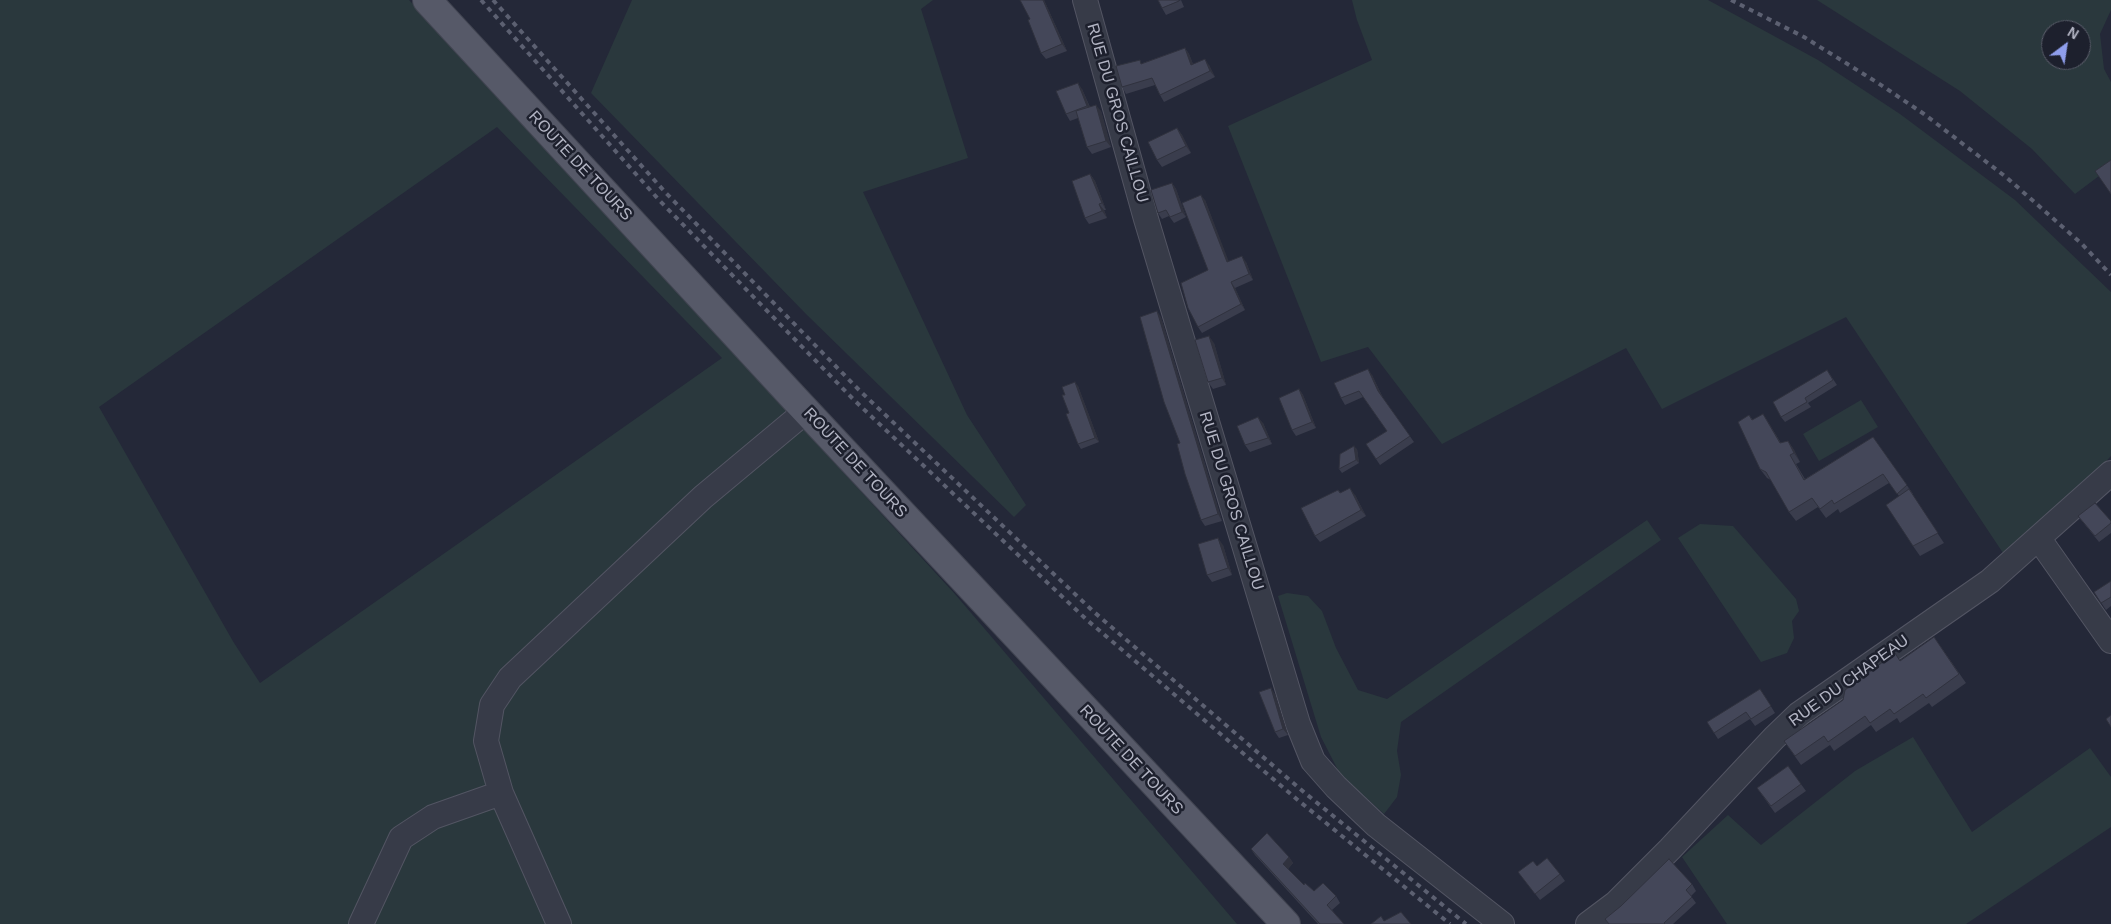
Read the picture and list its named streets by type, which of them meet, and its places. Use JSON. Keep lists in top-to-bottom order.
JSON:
{
  "streets": {
    "main road": ["ROUTE DE TOURS"],
    "street": ["RUE DU GROS CAILLOU", "RUE DU CHAPEAU"]
  },
  "north": "top right"
}
